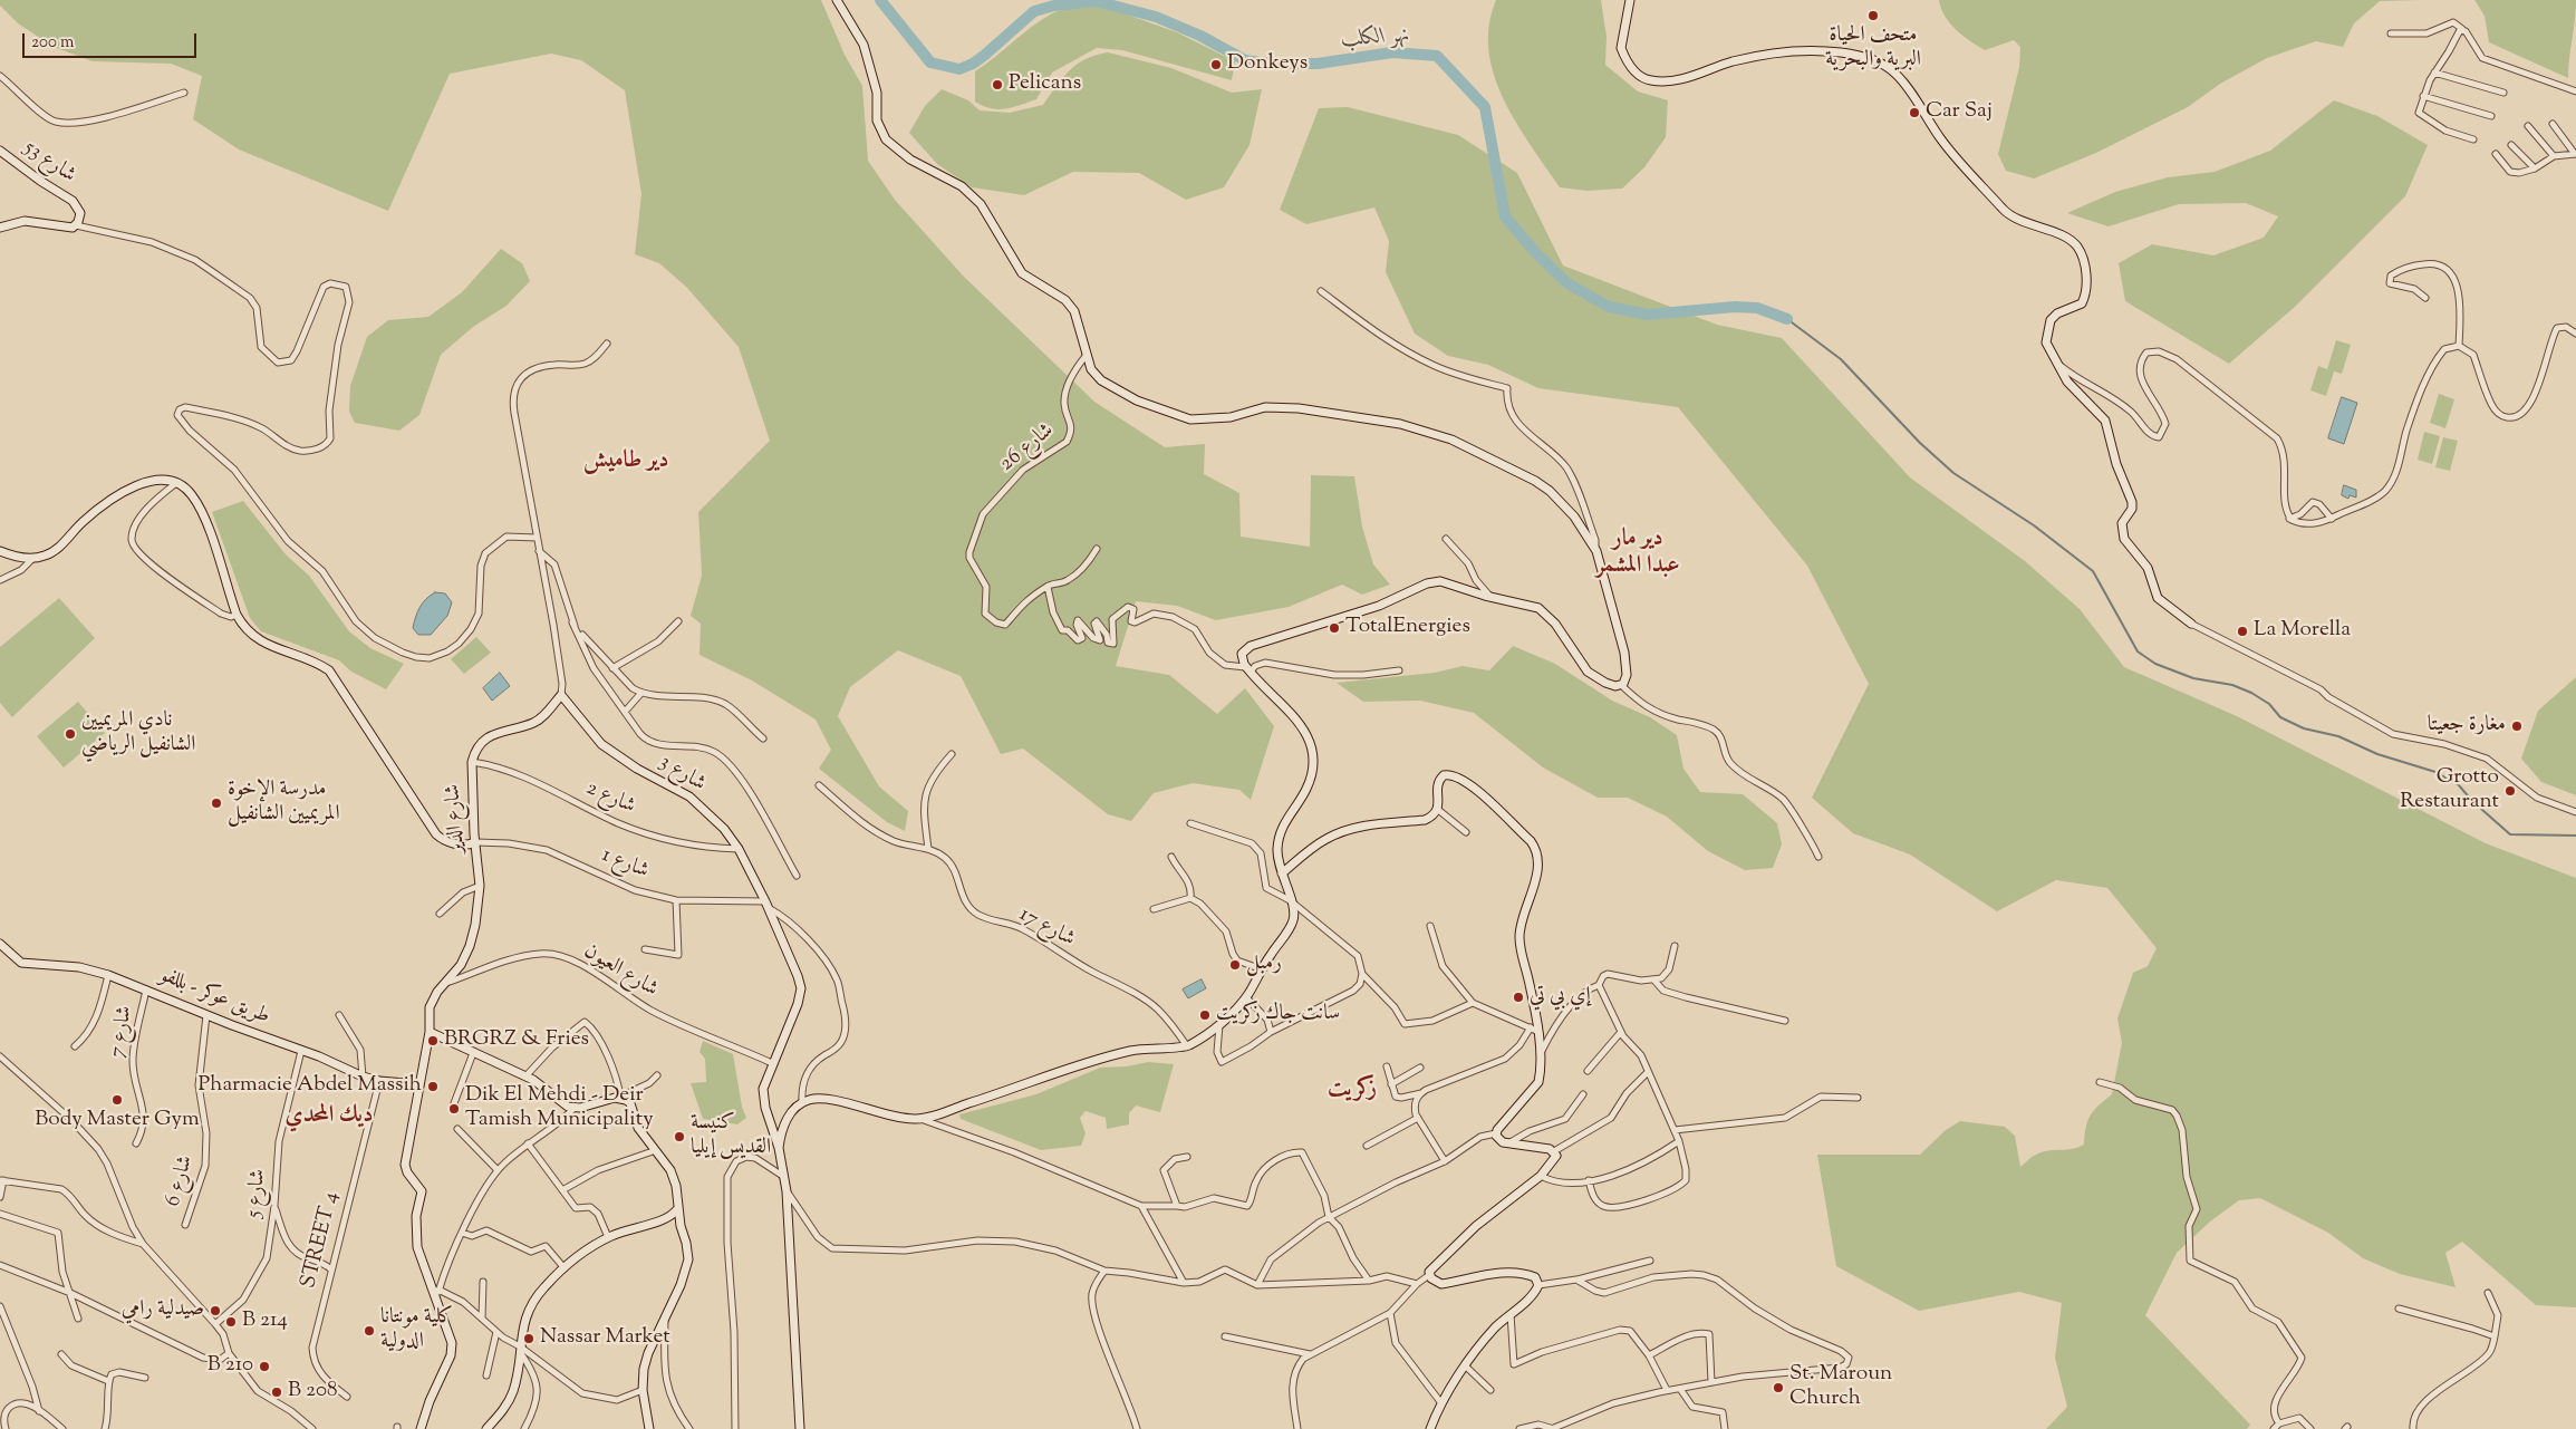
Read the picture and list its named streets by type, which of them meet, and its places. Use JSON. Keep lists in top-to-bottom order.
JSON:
{
  "streets": {
    "street": [
      "شارع 53",
      "شارع 26",
      "شارع 3",
      "شارع 2",
      "شارع الدير",
      "شارع 1",
      "شارع 17",
      "شارع العيون",
      "طريق عوكر - بللفو",
      "شارع 7",
      "شارع 6",
      "شارع 5",
      "STREET 4"
    ]
  },
  "crossings": [
    ["شارع 3", "شارع 2"],
    ["شارع 3", "شارع الدير"],
    ["شارع 3", "شارع 1"],
    ["شارع 3", "شارع العيون"],
    ["شارع 2", "شارع الدير"],
    ["شارع الدير", "شارع 1"],
    ["شارع الدير", "شارع العيون"],
    ["شارع الدير", "طريق عوكر - بللفو"],
    ["طريق عوكر - بللفو", "شارع 7"],
    ["طريق عوكر - بللفو", "شارع 6"],
    ["طريق عوكر - بللفو", "شارع 5"],
    ["طريق عوكر - بللفو", "STREET 4"]
  ],
  "districts": [
    "دير طاميش",
    "دير مار عبدا المشمر",
    "زكريت",
    "ديك المحدي"
  ],
  "water": ["نهر الكلب"],
  "places": [
    "متحف الحياة البرية والبحرية",
    "Donkeys",
    "Pelicans",
    "Car Saj",
    "TotalEnergies",
    "La Morella",
    "مغارة جعيتا",
    "نادي المريميين الشانفيل الرياضي",
    "Grotto Restaurant",
    "مدرسة الإخوة المريميين الشانفيل",
    "رمبل",
    "إي بي تي",
    "سانت جاك زكريت",
    "BRGRZ & Fries",
    "Pharmacie Abdel Massih",
    "Body Master Gym",
    "Dik El Mehdi - Deir Tamish Municipality",
    "كنيسة القديس إيليا",
    "صيدلية رامي",
    "B 214",
    "كلية مونتانا الدولية",
    "Nassar Market",
    "B 210",
    "St. Maroun Church",
    "B 208"
  ],
  "scale_bar": "200 m"
}
